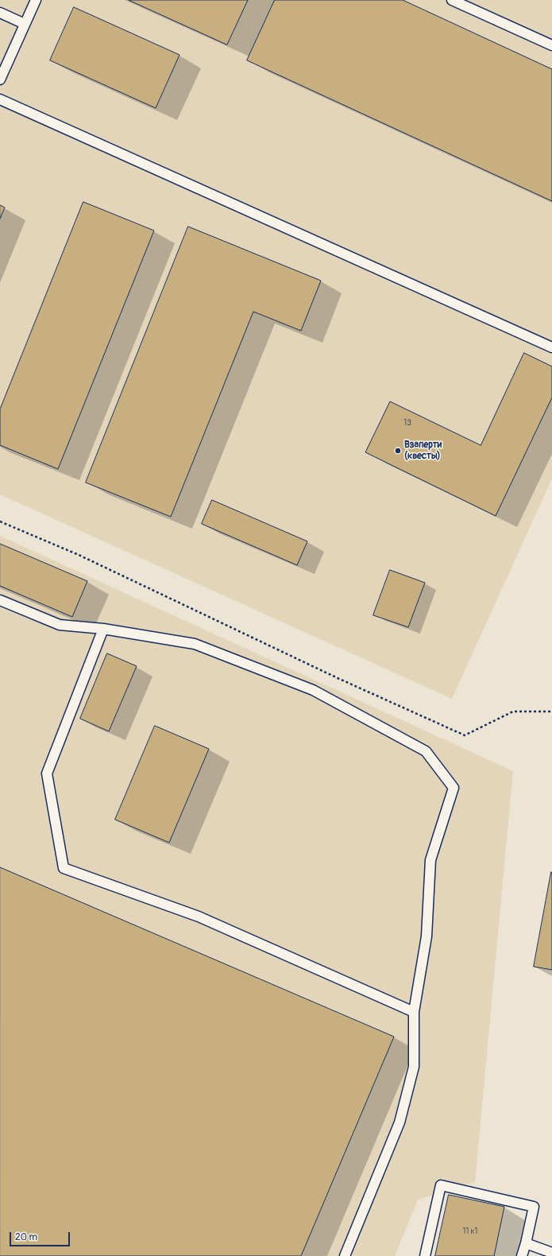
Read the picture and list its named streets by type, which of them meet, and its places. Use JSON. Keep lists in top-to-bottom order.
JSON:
{
  "places": ["Взаперти (квесты)"],
  "house_numbers": ["13", "11 к1"],
  "scale_bar": "20 m"
}
